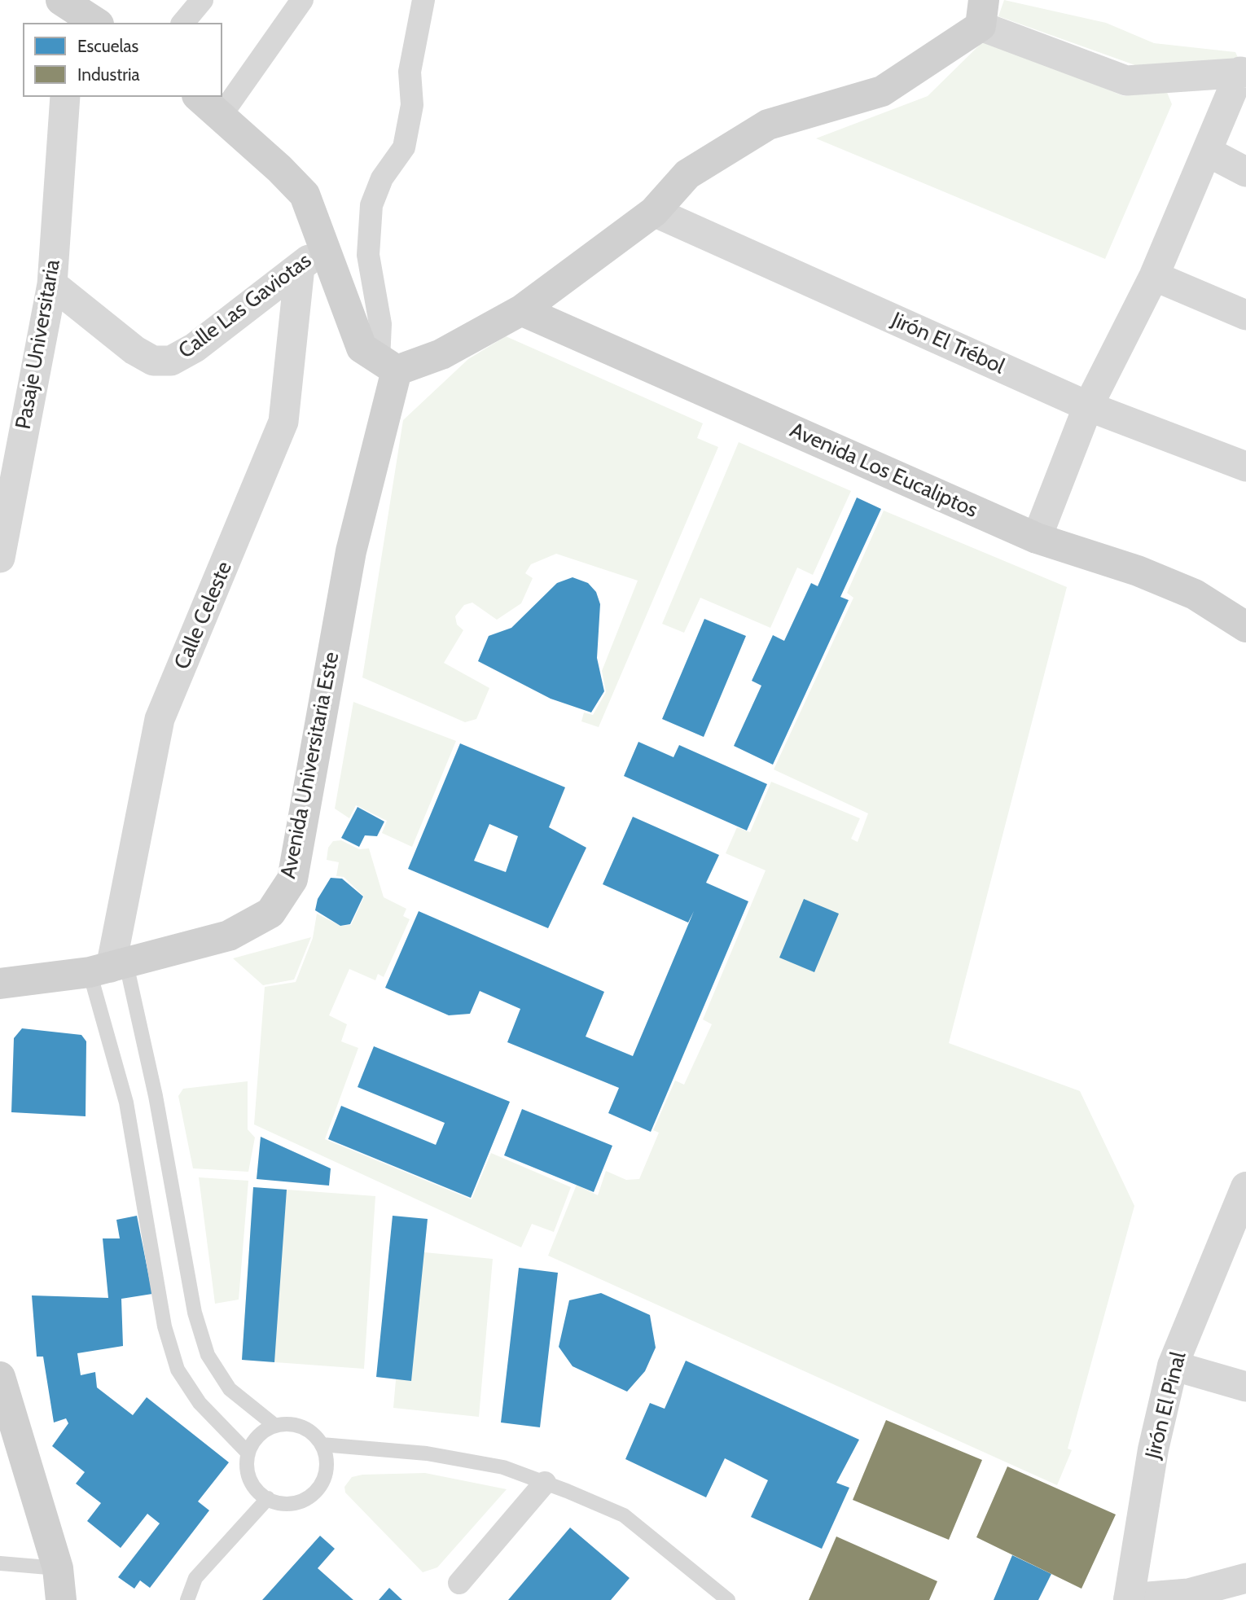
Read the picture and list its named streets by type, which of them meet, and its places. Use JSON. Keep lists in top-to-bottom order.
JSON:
{
  "streets": {
    "main road": ["Avenida Los Eucaliptos", "Avenida Universitaria Este"],
    "street": [
      "Calle Las Gaviotas",
      "Jirón El Trébol",
      "Pasaje Universitaria",
      "Calle Celeste",
      "Jirón El Pinal"
    ]
  },
  "crossings": [
    ["Calle Las Gaviotas", "Pasaje Universitaria"],
    ["Calle Las Gaviotas", "Calle Celeste"],
    ["Calle Celeste", "Avenida Universitaria Este"]
  ],
  "legend": ["Escuelas", "Industria"]
}
